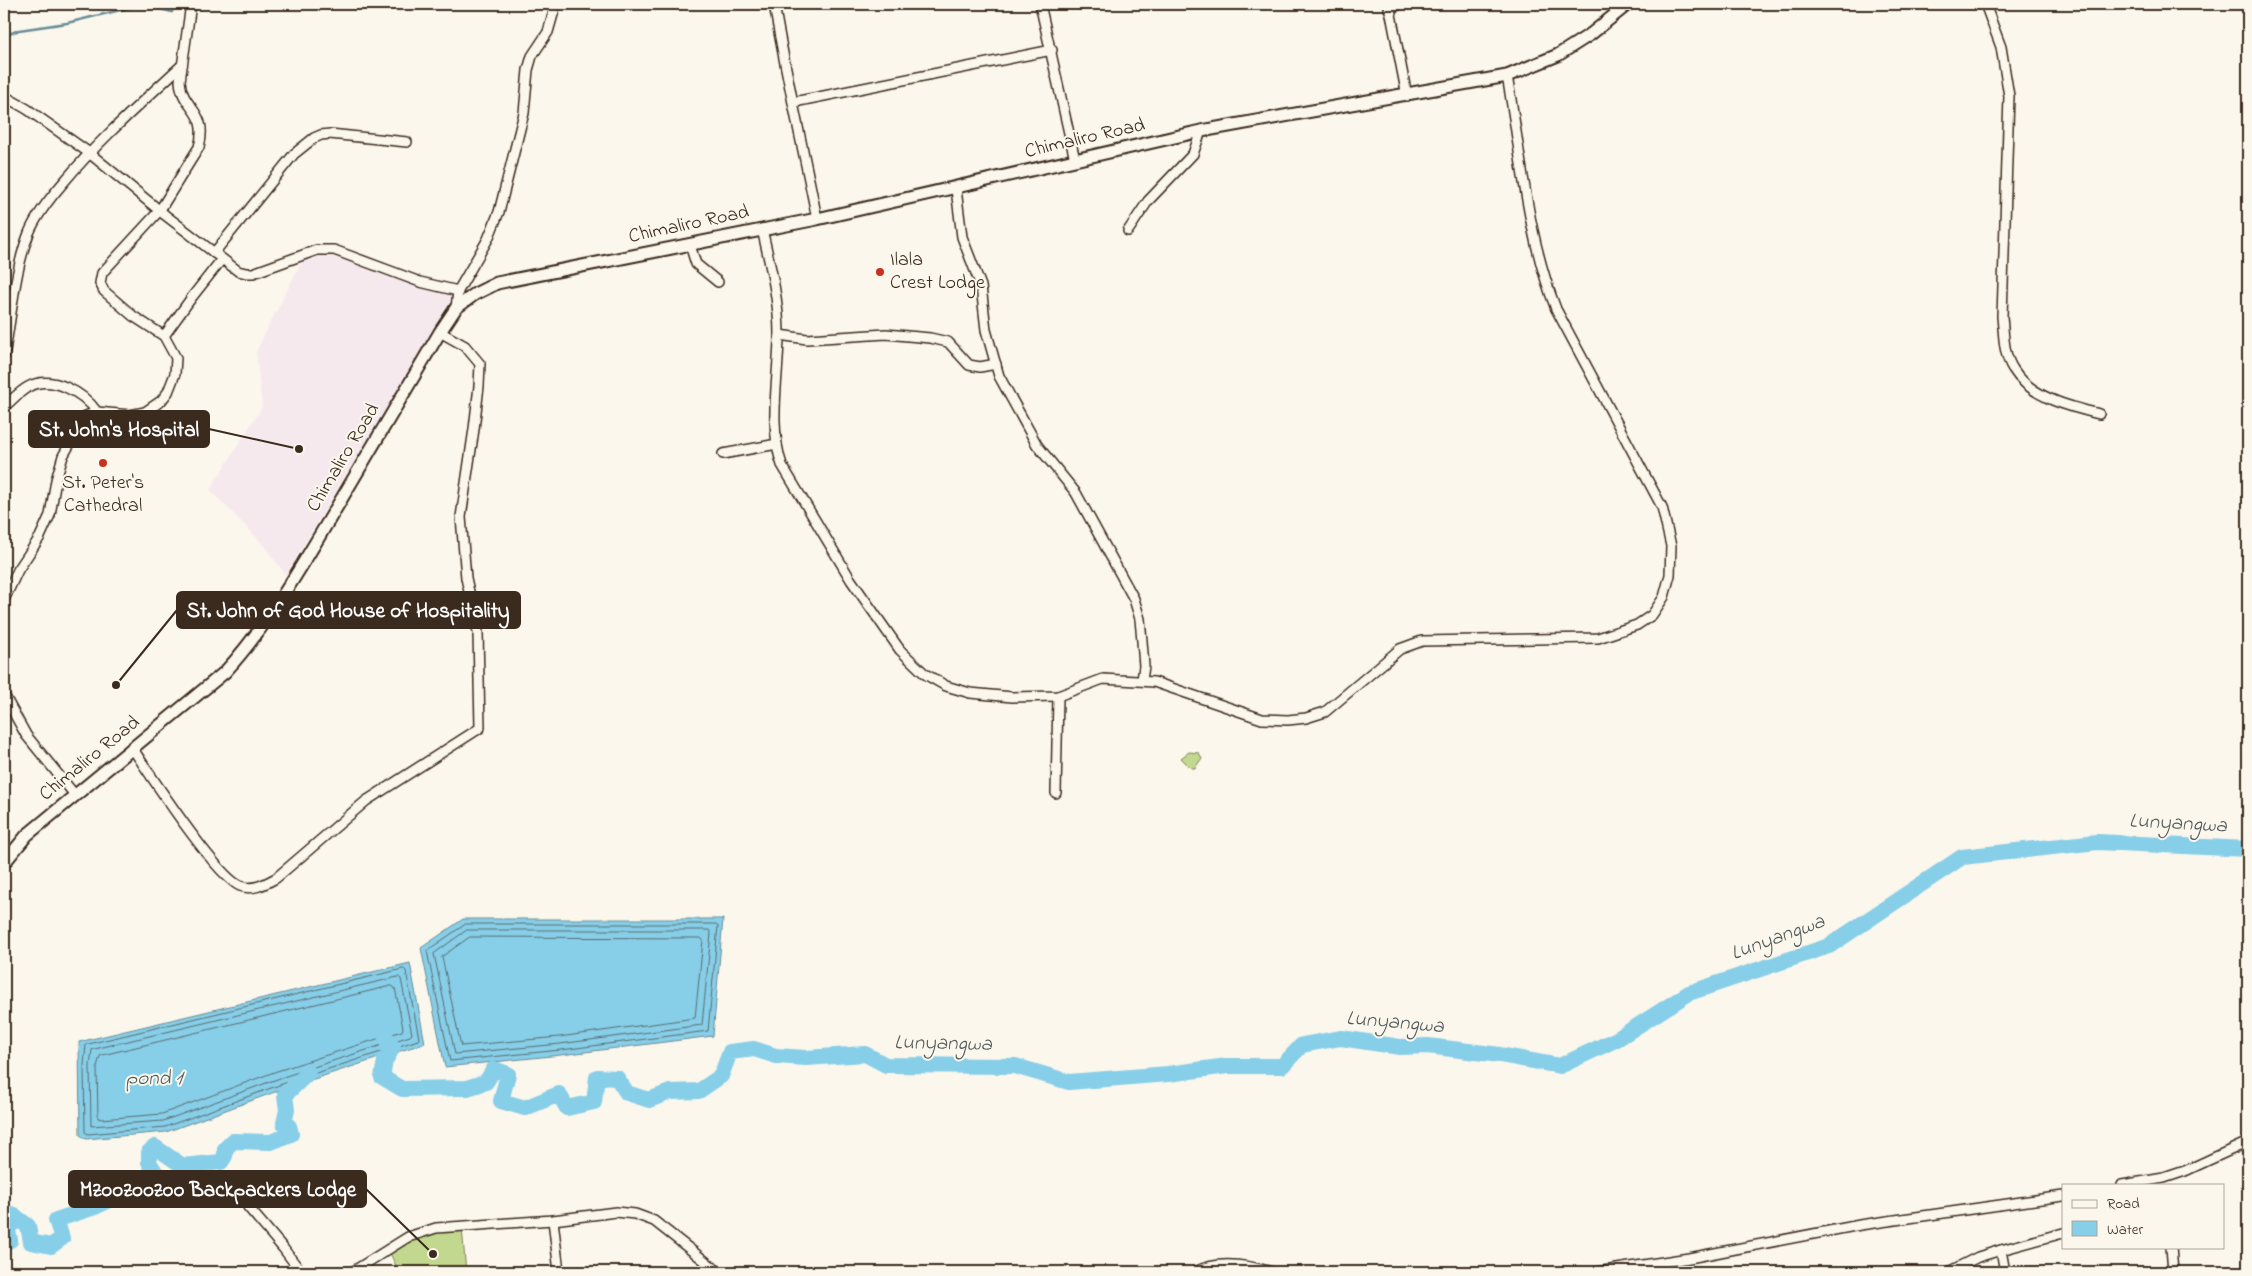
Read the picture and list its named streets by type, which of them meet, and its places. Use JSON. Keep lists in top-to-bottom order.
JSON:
{
  "streets": {
    "street": ["Chimaliro Road"]
  },
  "water": ["Lunyangwa", "pond 1"],
  "places": [
    "Ilala Crest Lodge",
    "St. John's Hospital",
    "St. Peter's Cathedral",
    "St. John of God House of Hospitality",
    "Mzoozoozoo Backpackers Lodge"
  ],
  "legend": ["Road", "Water"]
}
